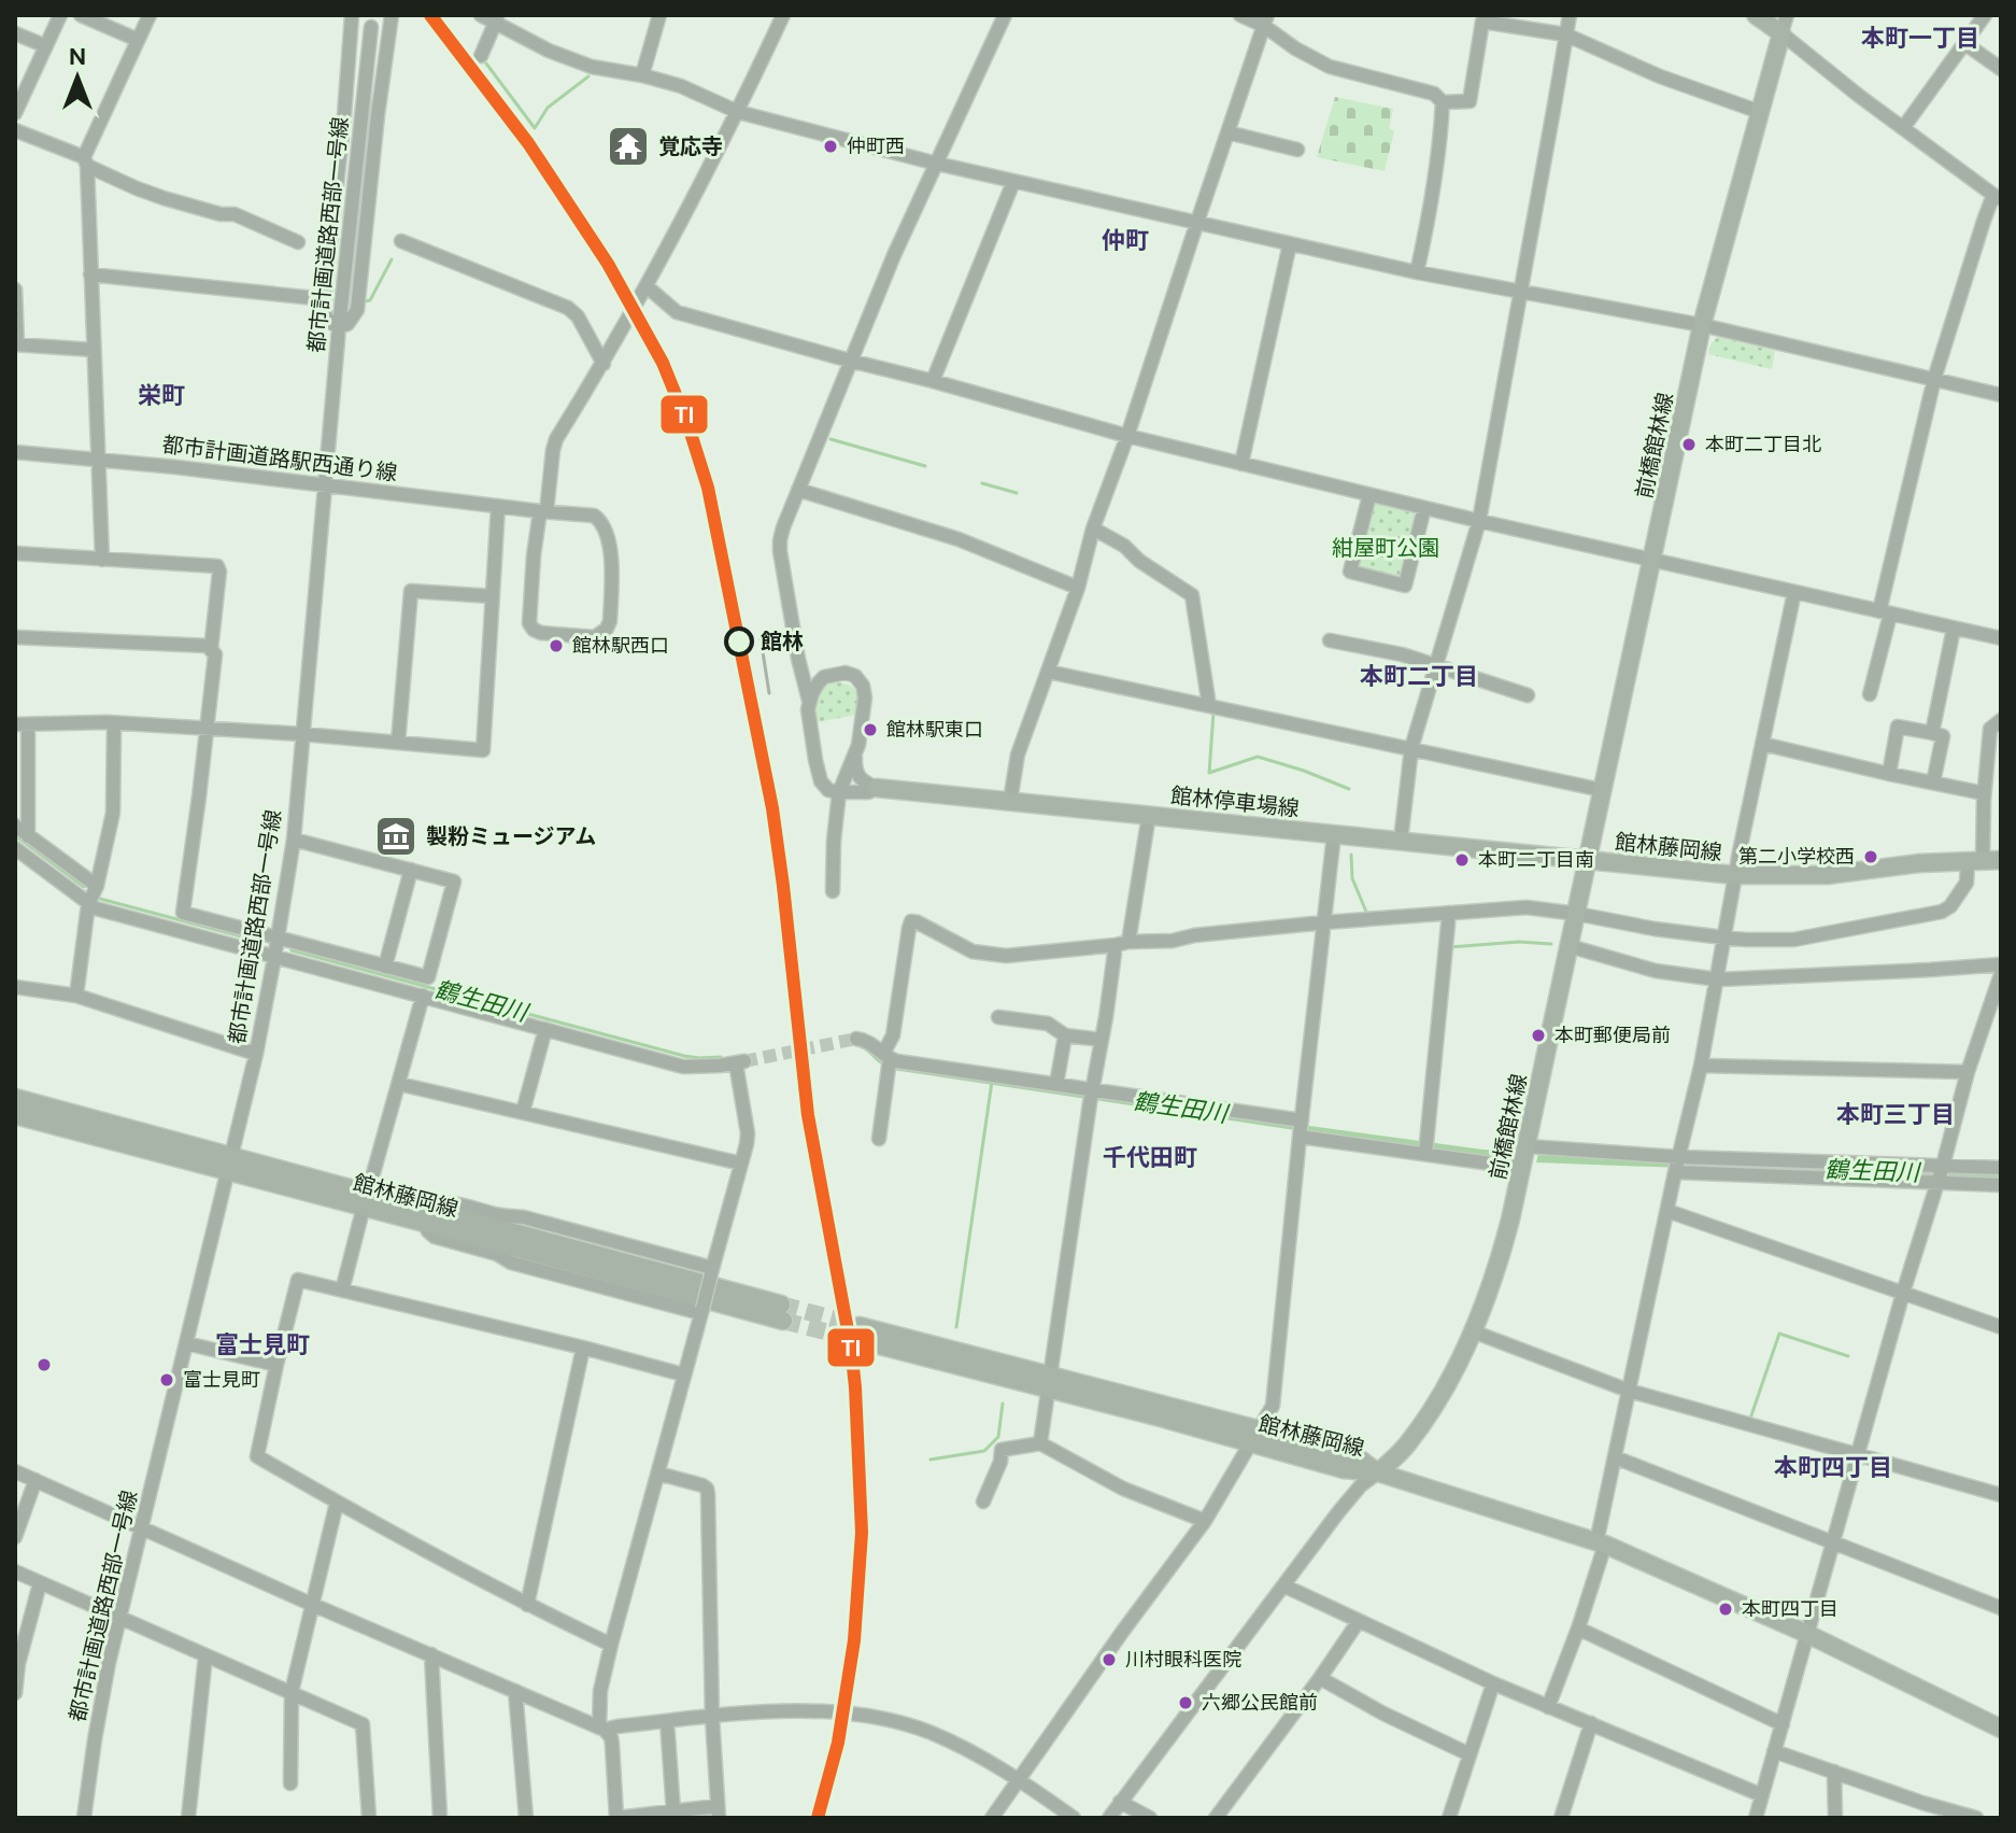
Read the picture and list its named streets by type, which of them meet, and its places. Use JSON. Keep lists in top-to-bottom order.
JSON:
{
  "streets": {
    "main road": ["前橋館林線", "館林停車場線", "館林藤岡線"],
    "street": ["都市計画道路西部一号線", "都市計画道路駅西通り線"]
  },
  "crossings": [
    ["都市計画道路西部一号線", "都市計画道路駅西通り線"],
    ["都市計画道路西部一号線", "館林藤岡線"],
    ["前橋館林線", "館林停車場線"],
    ["前橋館林線", "館林藤岡線"],
    ["館林停車場線", "館林藤岡線"]
  ],
  "districts": [
    "本町一丁目",
    "仲町",
    "栄町",
    "本町二丁目",
    "本町三丁目",
    "千代田町",
    "富士見町",
    "本町四丁目"
  ],
  "water": ["鶴生田川"],
  "parks": ["紺屋町公園"],
  "places": {
    "temple": ["覚応寺"],
    "other": [
      "仲町西",
      "本町二丁目北",
      "館林",
      "館林駅西口",
      "館林駅東口",
      "第二小学校西",
      "本町二丁目南",
      "本町郵便局前",
      "富士見町",
      "本町四丁目",
      "川村眼科医院",
      "六郷公民館前"
    ],
    "museum": ["製粉ミュージアム"]
  },
  "lines": ["transit line TI"],
  "north": "top"
}
